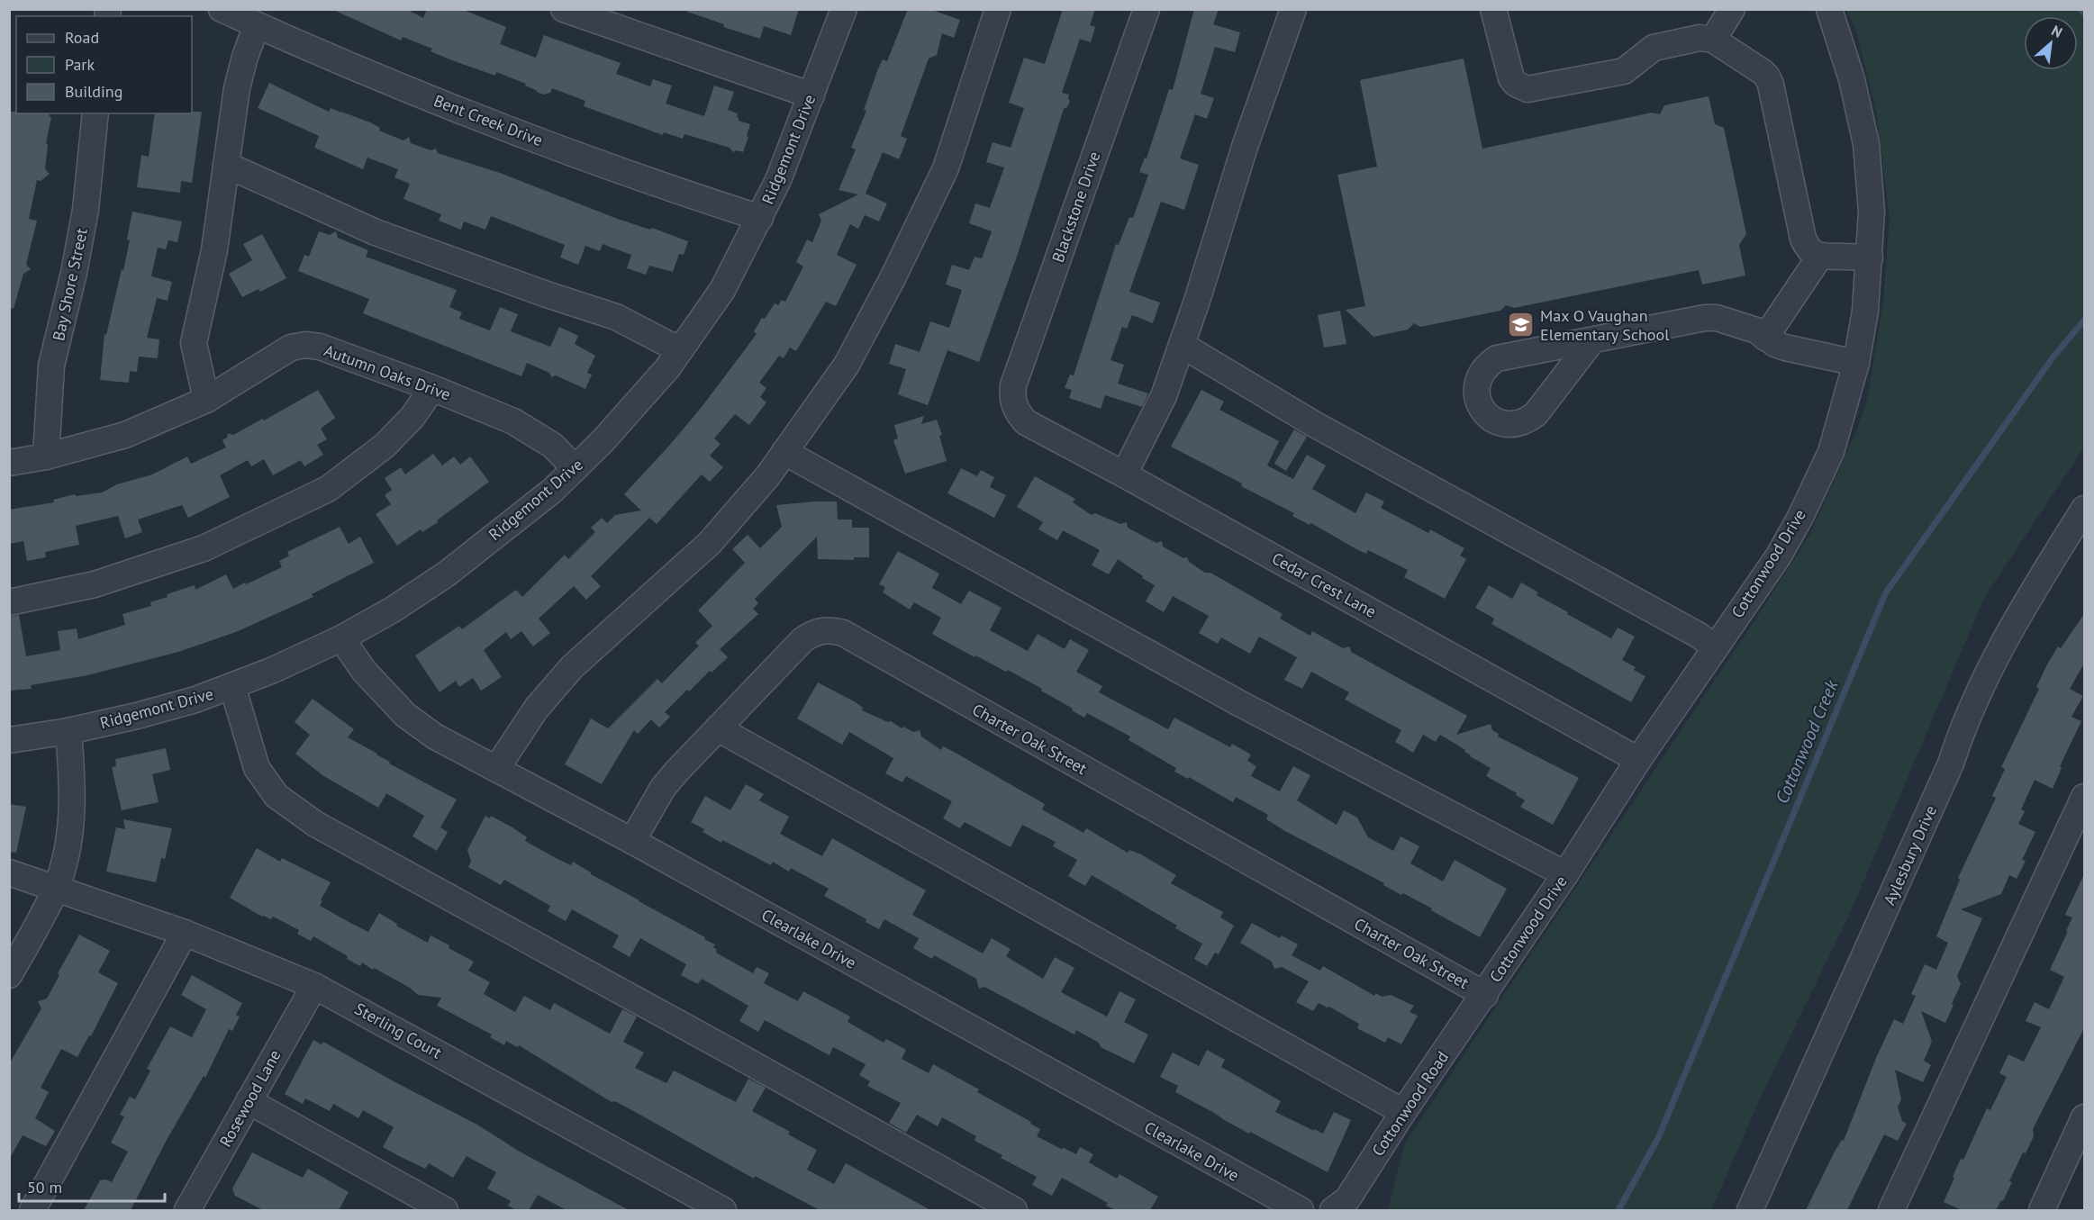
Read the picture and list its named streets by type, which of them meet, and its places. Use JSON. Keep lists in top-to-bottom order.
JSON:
{
  "streets": {
    "street": [
      "Bent Creek Drive",
      "Ridgemont Drive",
      "Blackstone Drive",
      "Bay Shore Street",
      "Autumn Oaks Drive",
      "Cottonwood Drive",
      "Cedar Crest Lane",
      "Charter Oak Street",
      "Aylesbury Drive",
      "Clearlake Drive",
      "Sterling Court",
      "Rosewood Lane",
      "Cottonwood Road"
    ]
  },
  "crossings": [
    ["Bent Creek Drive", "Ridgemont Drive"],
    ["Ridgemont Drive", "Autumn Oaks Drive"],
    ["Ridgemont Drive", "Clearlake Drive"],
    ["Blackstone Drive", "Cedar Crest Lane"],
    ["Bay Shore Street", "Autumn Oaks Drive"],
    ["Cottonwood Drive", "Cedar Crest Lane"],
    ["Cottonwood Drive", "Charter Oak Street"],
    ["Cottonwood Drive", "Cottonwood Road"],
    ["Charter Oak Street", "Clearlake Drive"],
    ["Charter Oak Street", "Cottonwood Road"],
    ["Sterling Court", "Rosewood Lane"]
  ],
  "water": ["Cottonwood Creek"],
  "places": {
    "school or university": ["Max O Vaughan Elementary School"]
  },
  "legend": ["Road", "Park", "Building"],
  "scale_bar": "50 m",
  "north": "top right"
}
